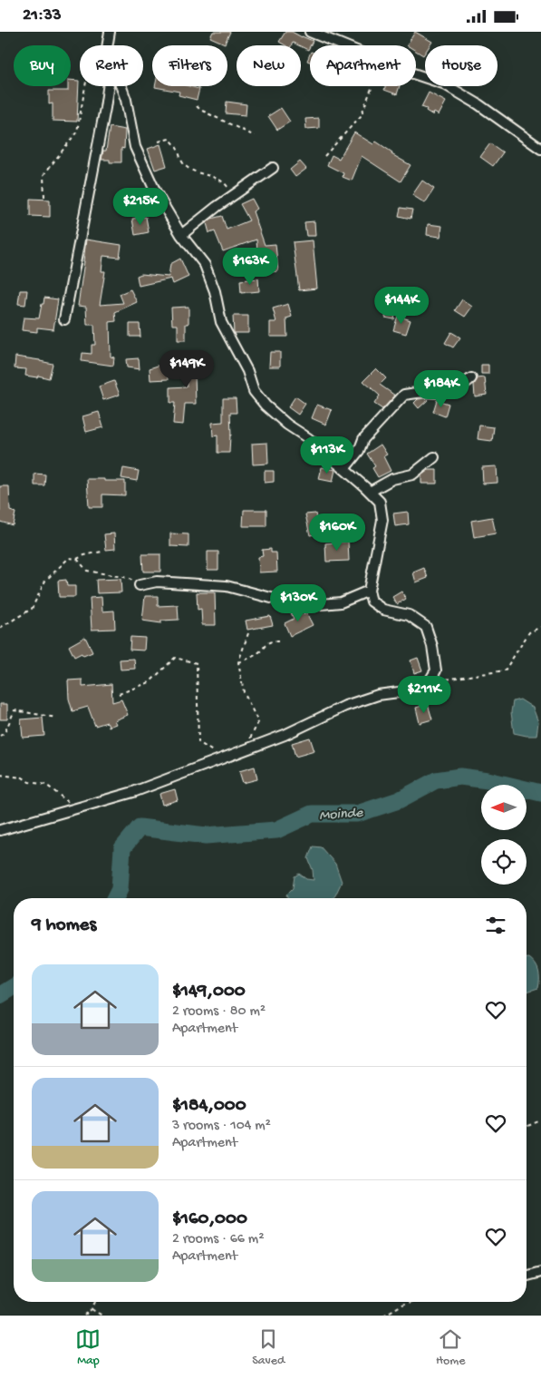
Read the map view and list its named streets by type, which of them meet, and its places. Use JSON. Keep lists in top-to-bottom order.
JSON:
{
  "water": ["Moinde"],
  "north": "left",
  "page": {
    "status": "21:33",
    "chip": [
      "Buy",
      "Rent",
      "Filters",
      "New",
      "Apartment",
      "House"
    ],
    "price": [
      "$215K",
      "$163K",
      "$144K",
      "$149K",
      "$184K",
      "$113K",
      "$160K",
      "$130K",
      "$211K"
    ],
    "heading": "9 homes",
    "list": [
      {
        "name": "$149,000",
        "note": "2 rooms · 80 m² · Apartment"
      },
      {
        "name": "$184,000",
        "note": "3 rooms · 104 m² · Apartment"
      },
      {
        "name": "$160,000",
        "note": "2 rooms · 66 m² · Apartment"
      }
    ],
    "tabs": ["Map", "Saved", "Home"]
  }
}
